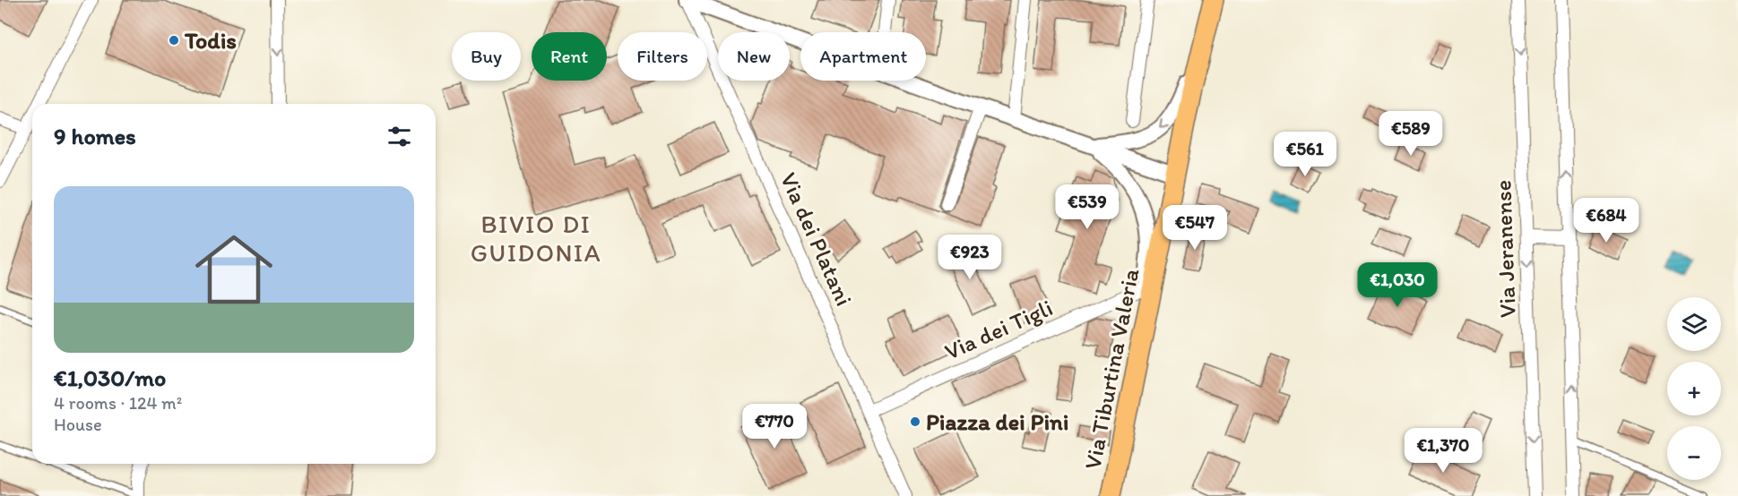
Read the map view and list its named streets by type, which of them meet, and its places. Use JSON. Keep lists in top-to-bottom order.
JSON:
{
  "streets": {
    "main road": ["Via Tiburtina Valeria"],
    "street": ["Via dei Platani", "Via Jeranense", "Via dei Tigli"]
  },
  "crossings": [
    ["Via dei Platani", "Via dei Tigli"]
  ],
  "districts": ["BIVIO DI GUIDONIA"],
  "places": ["Todis", "Piazza dei Pini"],
  "page": {
    "chip": [
      "Buy",
      "Rent",
      "Filters",
      "New",
      "Apartment"
    ],
    "heading": "9 homes",
    "price": [
      "€589",
      "€561",
      "€539",
      "€684",
      "€547",
      "€923",
      "€1,030",
      "€770",
      "€1,370"
    ],
    "list": [
      {
        "name": "€1,030/mo",
        "note": "4 rooms · 124 m² · House"
      }
    ],
    "map_buttons": ["+", "−"]
  }
}
